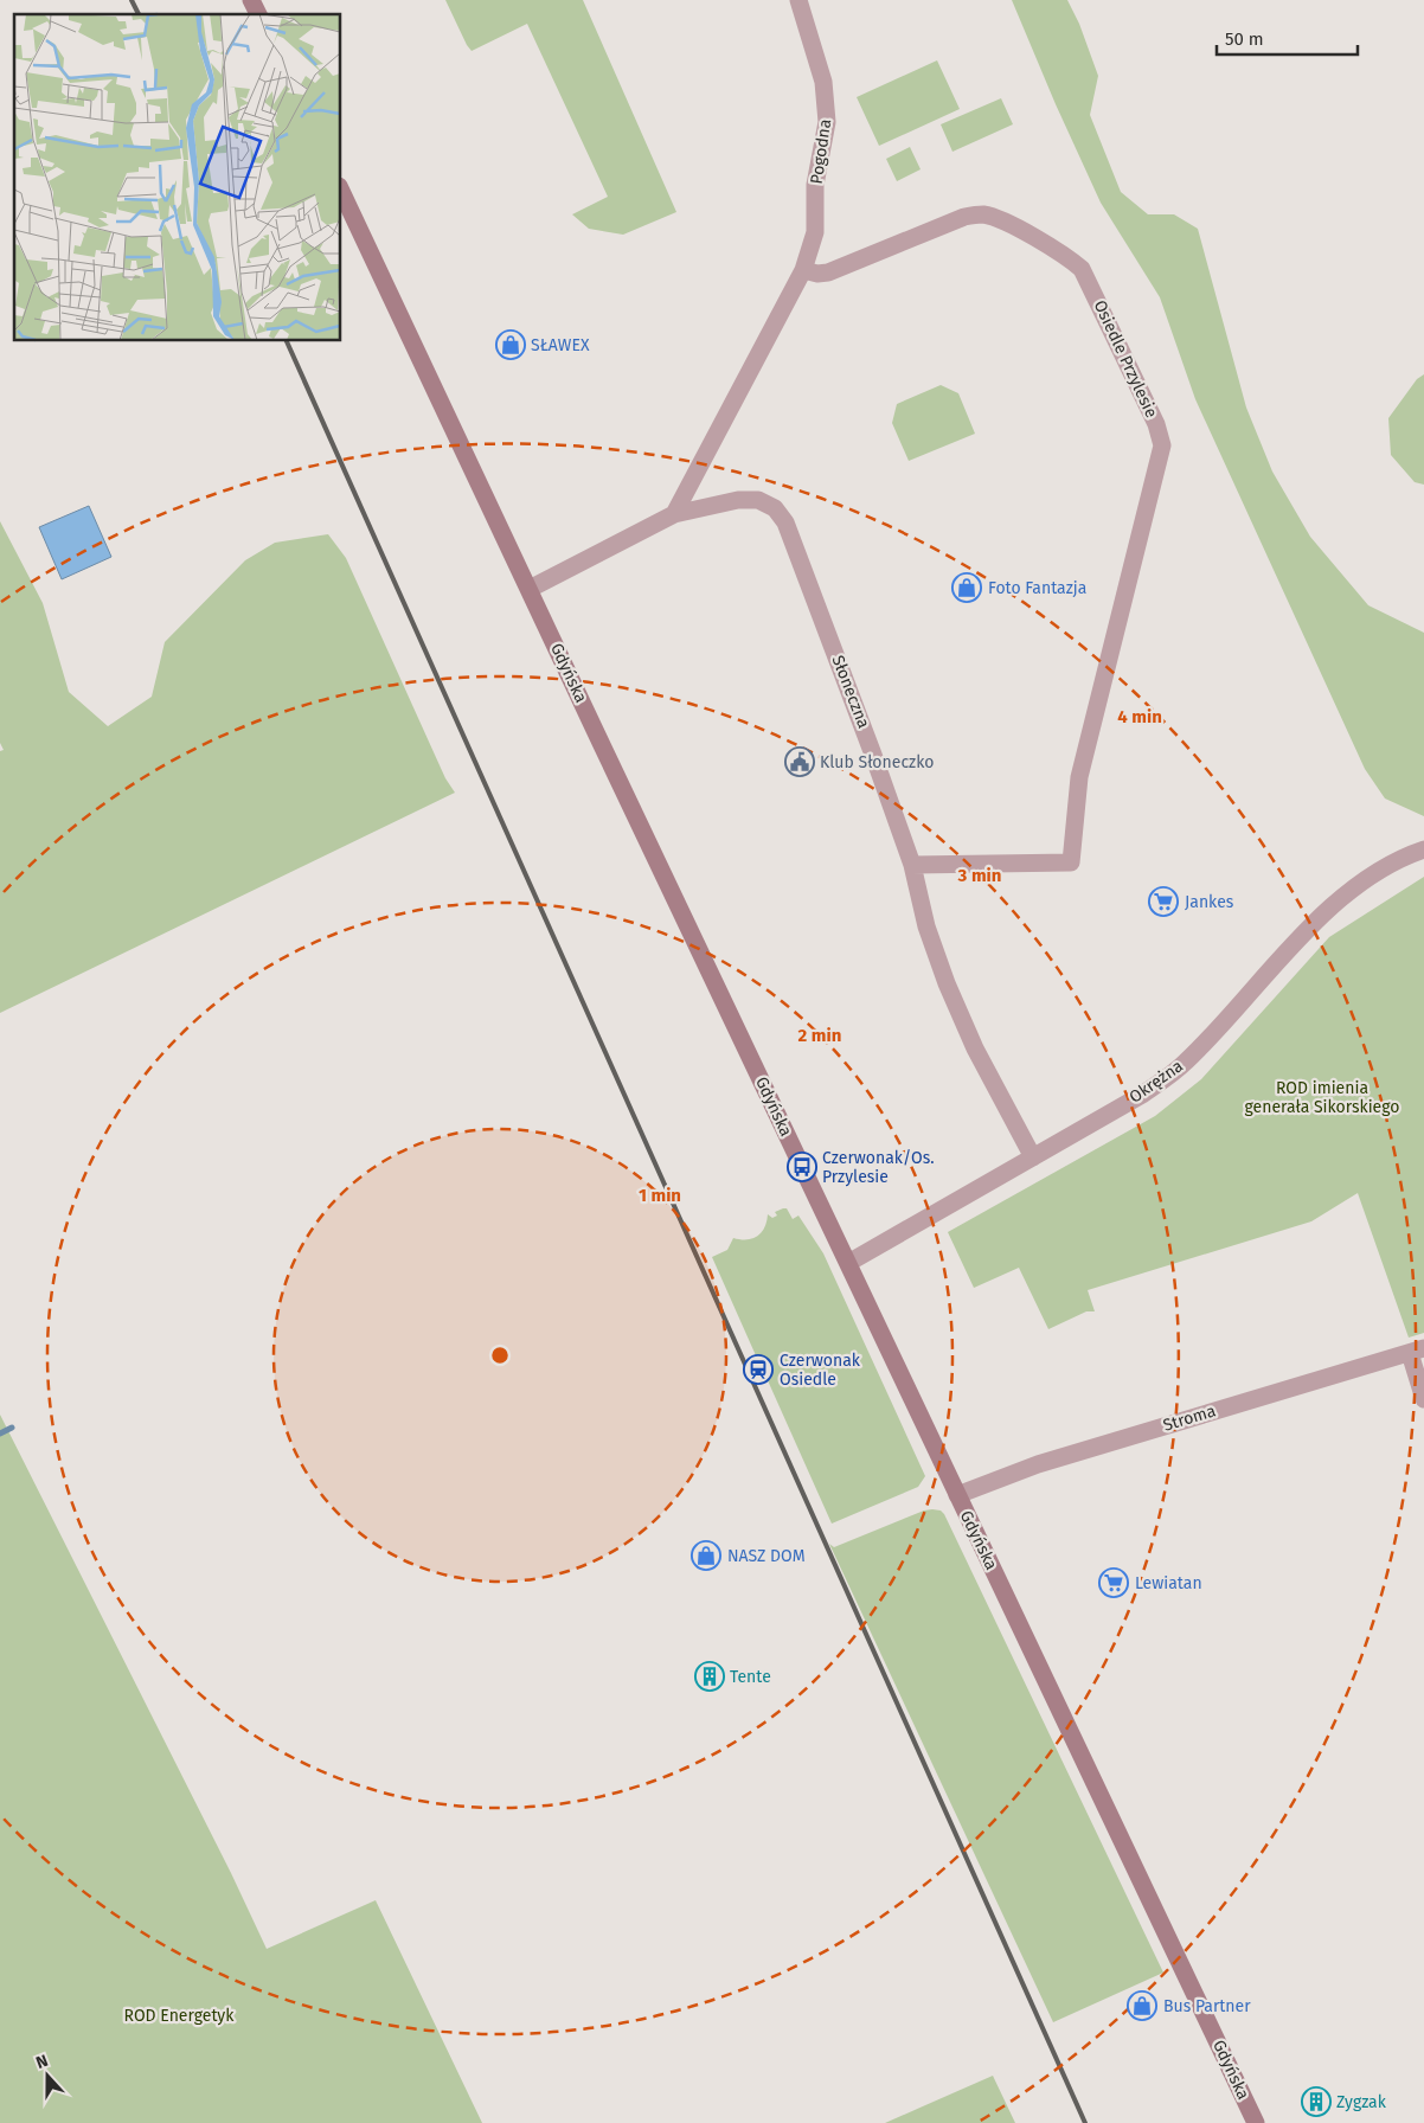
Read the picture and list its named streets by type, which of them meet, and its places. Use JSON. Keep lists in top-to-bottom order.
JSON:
{
  "streets": {
    "main road": ["Gdyńska"],
    "street": [
      "Pogodna",
      "Osiedle Przylesie",
      "Słoneczna",
      "Okrężna",
      "Stroma"
    ]
  },
  "crossings": [
    ["Pogodna", "Osiedle Przylesie"],
    ["Osiedle Przylesie", "Słoneczna"],
    ["Gdyńska", "Słoneczna"],
    ["Gdyńska", "Okrężna"],
    ["Gdyńska", "Stroma"],
    ["Słoneczna", "Okrężna"]
  ],
  "parks": ["ROD imienia generała Sikorskiego", "ROD Energetyk"],
  "places": {
    "shop": [
      "SŁAWEX",
      "Foto Fantazja",
      "NASZ DOM",
      "Bus Partner"
    ],
    "public building": ["Klub Słoneczko"],
    "supermarket": ["Jankes", "Lewiatan"],
    "bus stop": ["Czerwonak/Os. Przylesie"],
    "station": ["Czerwonak Osiedle"],
    "building": ["Tente", "Zygzak"]
  },
  "scale_bar": "50 m",
  "north": "top",
  "rings": [
    "4 min",
    "3 min",
    "2 min",
    "1 min"
  ]
}
